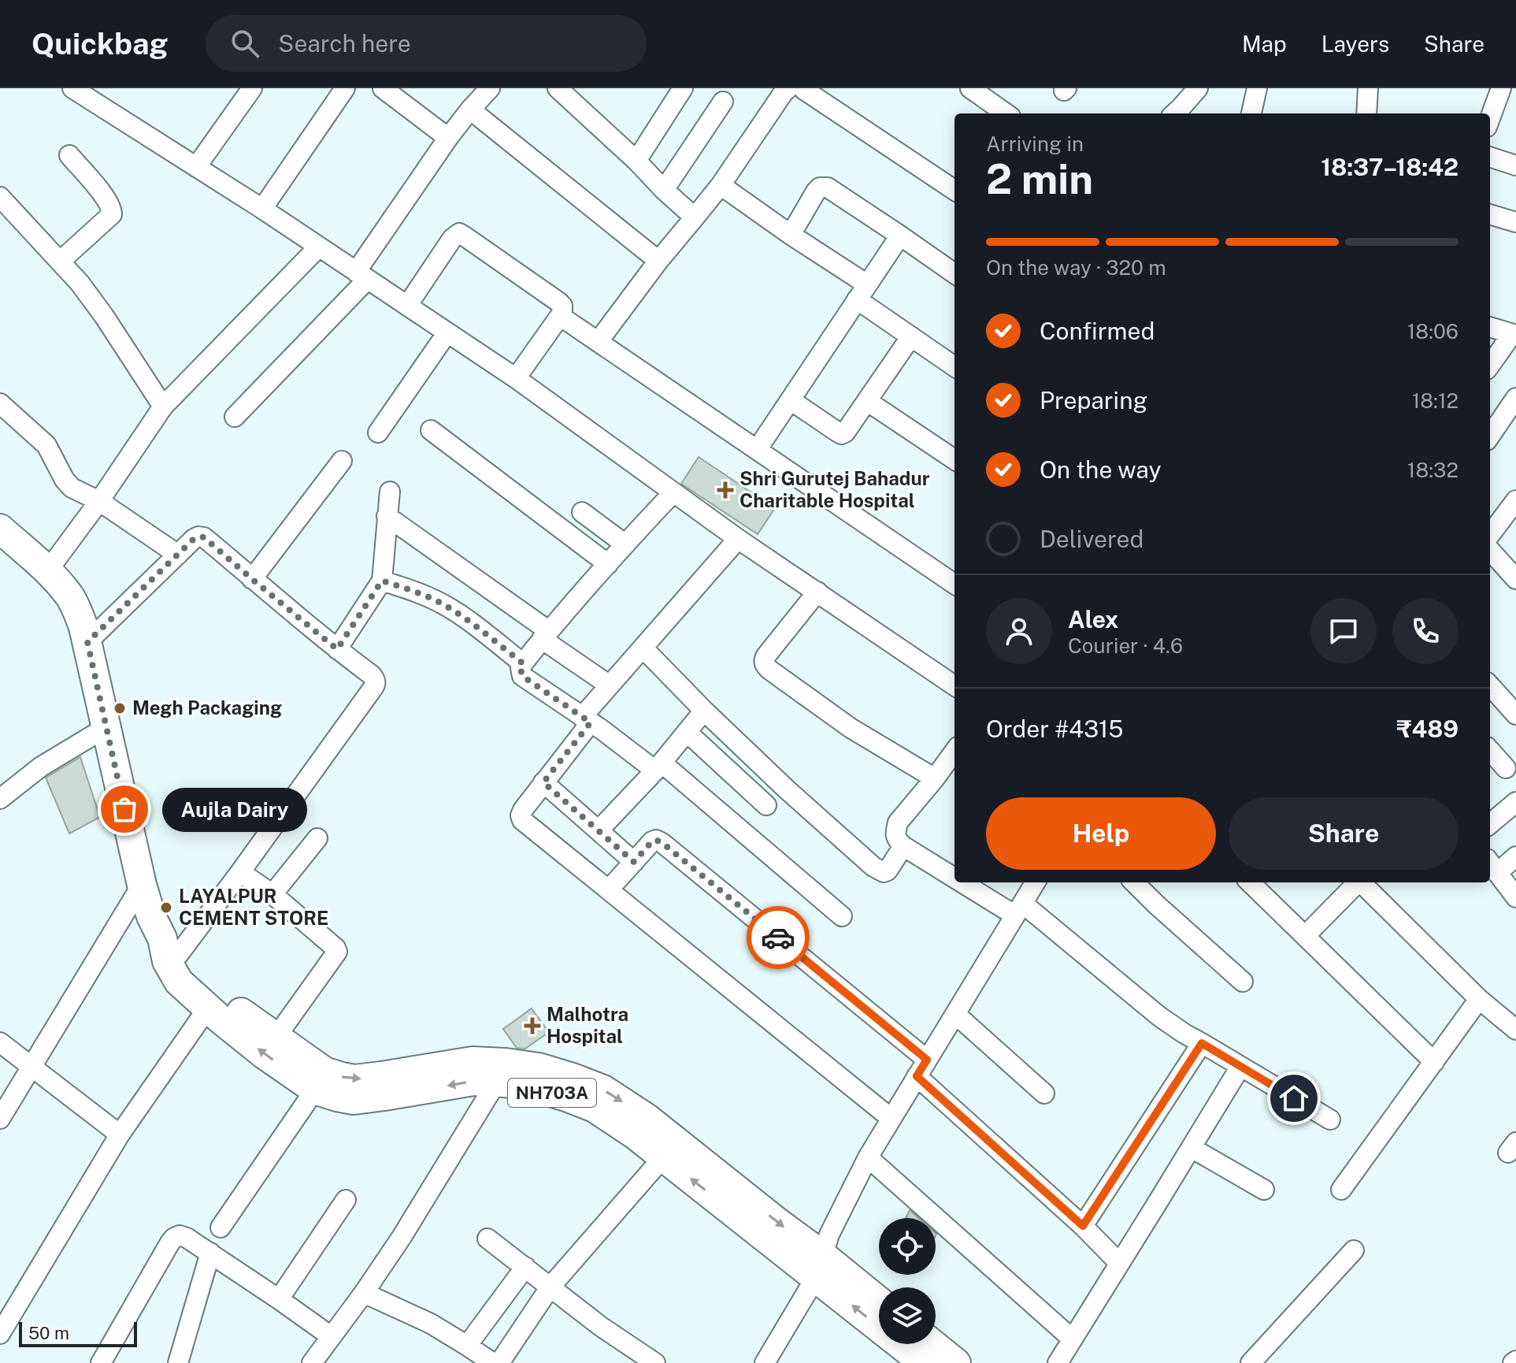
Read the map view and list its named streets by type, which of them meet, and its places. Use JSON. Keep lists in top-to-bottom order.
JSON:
{
  "streets": {
    "highway": ["NH703A"]
  },
  "places": {
    "health": ["Shri Gurutej Bahadur Charitable Hospital", "Malhotra Hospital"],
    "other": ["Megh Packaging", "Aujla Dairy", "LAYALPUR CEMENT STORE"]
  },
  "scale_bar": "50 m",
  "page": {
    "header": "Quickbag",
    "search": "Search here",
    "nav": ["Map", "Layers", "Share"],
    "heading": ["2 min", "Arriving in", "18:37–18:42"],
    "panel": [
      "Alex",
      "Courier · 4.6",
      "Order #4315",
      "₹489"
    ],
    "bar": "On the way · 320 m",
    "list": [
      ["Confirmed", "18:06"],
      ["Preparing", "18:12"],
      ["On the way", "18:32"],
      "Delivered"
    ],
    "buttons": ["Help", "Share"],
    "bubble": "Aujla Dairy",
    "scale": "50 m"
  }
}
